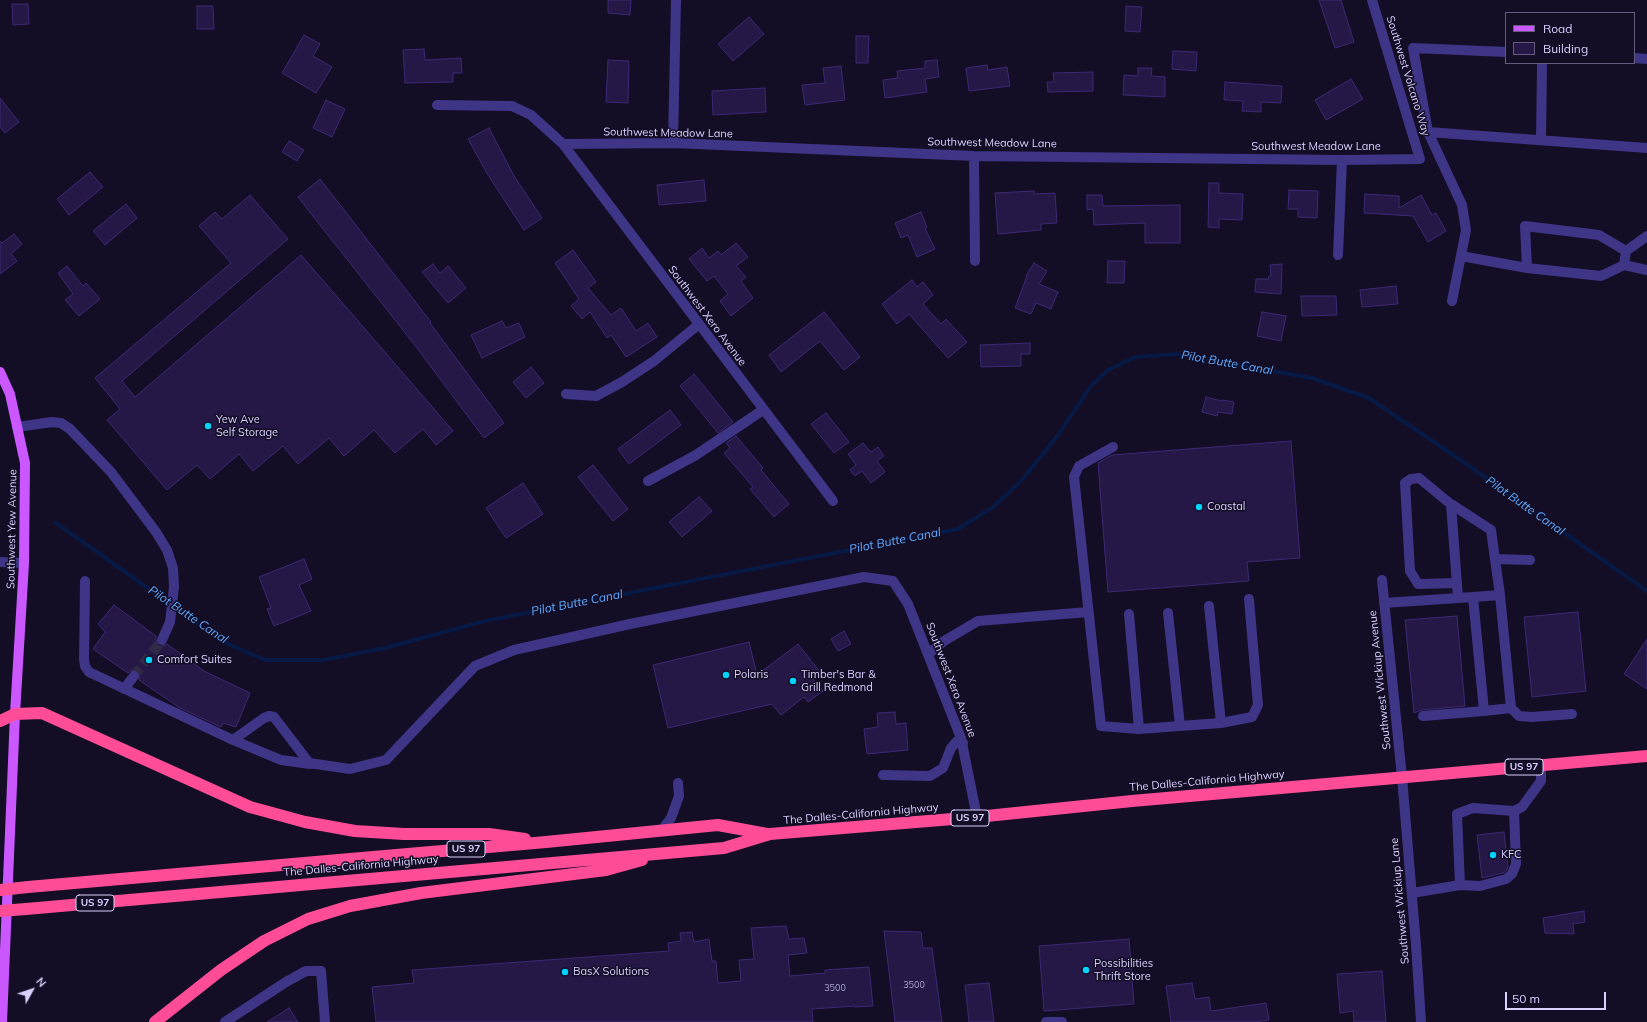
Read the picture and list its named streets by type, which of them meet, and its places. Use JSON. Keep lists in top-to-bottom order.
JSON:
{
  "streets": {
    "highway": ["US 97", "The Dalles-California Highway"],
    "main road": ["Southwest Yew Avenue"],
    "street": [
      "Southwest Volcano Way",
      "Southwest Meadow Lane",
      "Southwest Xero Avenue",
      "Southwest Wickiup Avenue",
      "Southwest Wickiup Lane"
    ]
  },
  "crossings": [
    ["Southwest Volcano Way", "Southwest Meadow Lane"],
    ["Southwest Meadow Lane", "Southwest Xero Avenue"],
    ["Southwest Xero Avenue", "The Dalles-California Highway"],
    ["Southwest Wickiup Avenue", "The Dalles-California Highway"],
    ["Southwest Wickiup Avenue", "Southwest Wickiup Lane"],
    ["The Dalles-California Highway", "Southwest Wickiup Lane"]
  ],
  "water": ["Pilot Butte Canal"],
  "places": [
    "Yew Ave Self Storage",
    "Coastal",
    "Comfort Suites",
    "Polaris",
    "Timber's Bar & Grill Redmond",
    "KFC",
    "Possibilities Thrift Store",
    "BasX Solutions"
  ],
  "house_numbers": ["3500", "3500"],
  "legend": ["Road", "Building"],
  "scale_bar": "50 m",
  "north": "top right"
}
